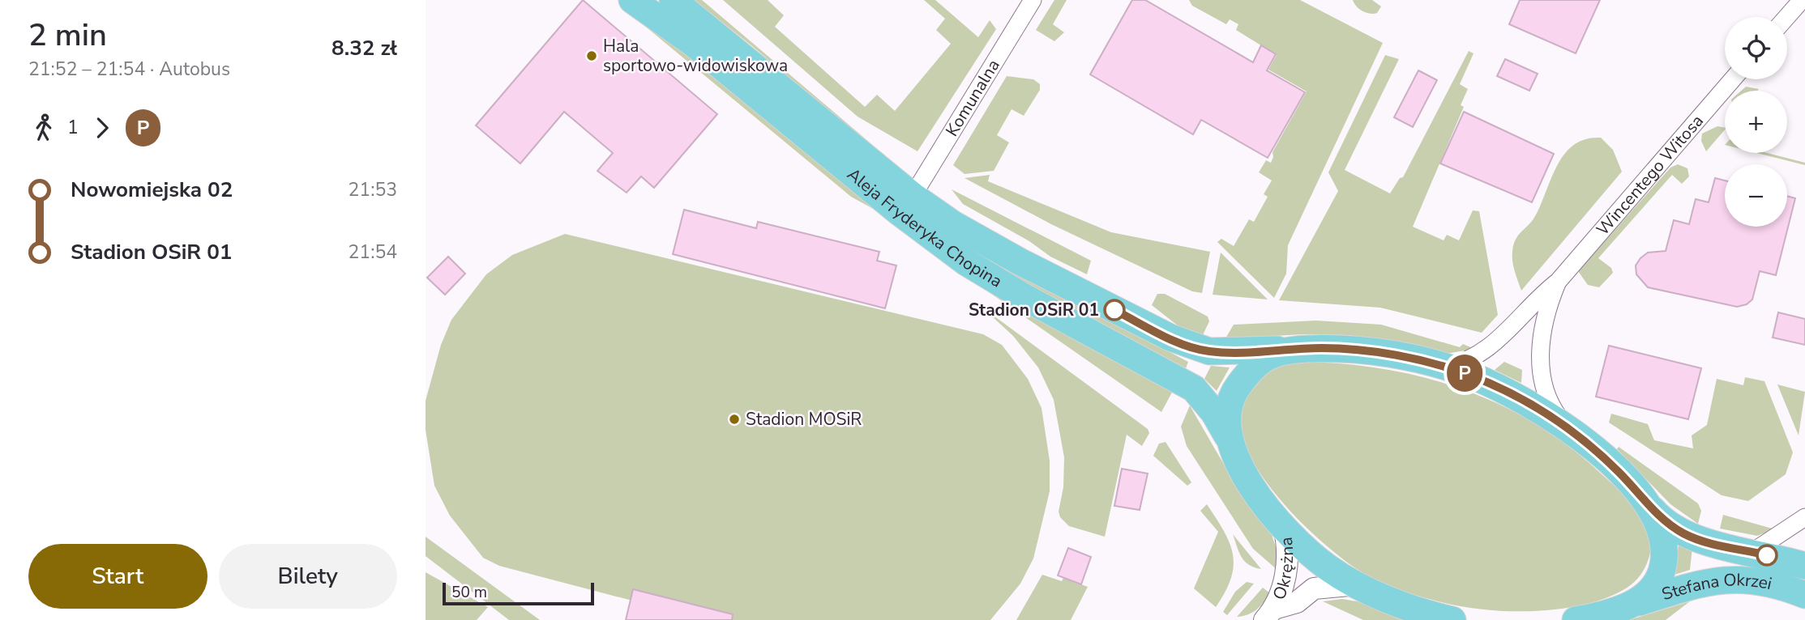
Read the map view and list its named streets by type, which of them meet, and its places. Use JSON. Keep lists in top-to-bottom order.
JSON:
{
  "streets": {
    "main road": ["Aleja Fryderyka Chopina", "Stefana Okrzei"],
    "street": ["Komunalna", "Wincentego Witosa", "Okrężna"]
  },
  "crossings": [
    ["Komunalna", "Aleja Fryderyka Chopina"],
    ["Wincentego Witosa", "Aleja Fryderyka Chopina"],
    ["Aleja Fryderyka Chopina", "Okrężna"],
    ["Aleja Fryderyka Chopina", "Stefana Okrzei"]
  ],
  "places": ["Hala sportowo-widowiskowa", "Stadion OSiR 01", "Stadion MOSiR"],
  "lines": ["bus line P"],
  "scale_bar": "50 m",
  "page": {
    "heading": ["2 min", "21:52 – 21:54 · Autobus", "8.32 zł"],
    "on_map": "P",
    "map_buttons": ["+", "−"],
    "legs": ["1", "P"],
    "list": [
      {
        "name": "Nowomiejska 02",
        "value": "21:53"
      },
      {
        "name": "Stadion OSiR 01",
        "value": "21:54"
      }
    ],
    "buttons": ["Start", "Bilety"],
    "scale": "50 m"
  }
}
